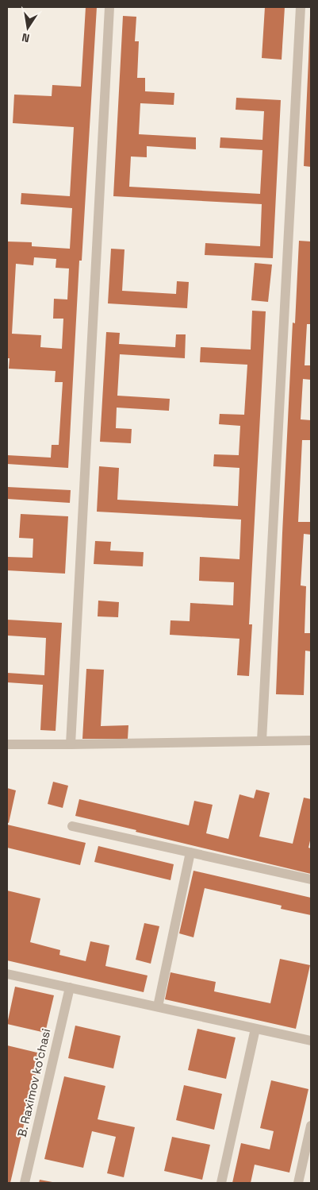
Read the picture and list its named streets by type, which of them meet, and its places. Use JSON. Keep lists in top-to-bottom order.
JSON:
{
  "streets": {
    "street": ["B. Raximov koʻchasi"]
  },
  "north": "bottom"
}
